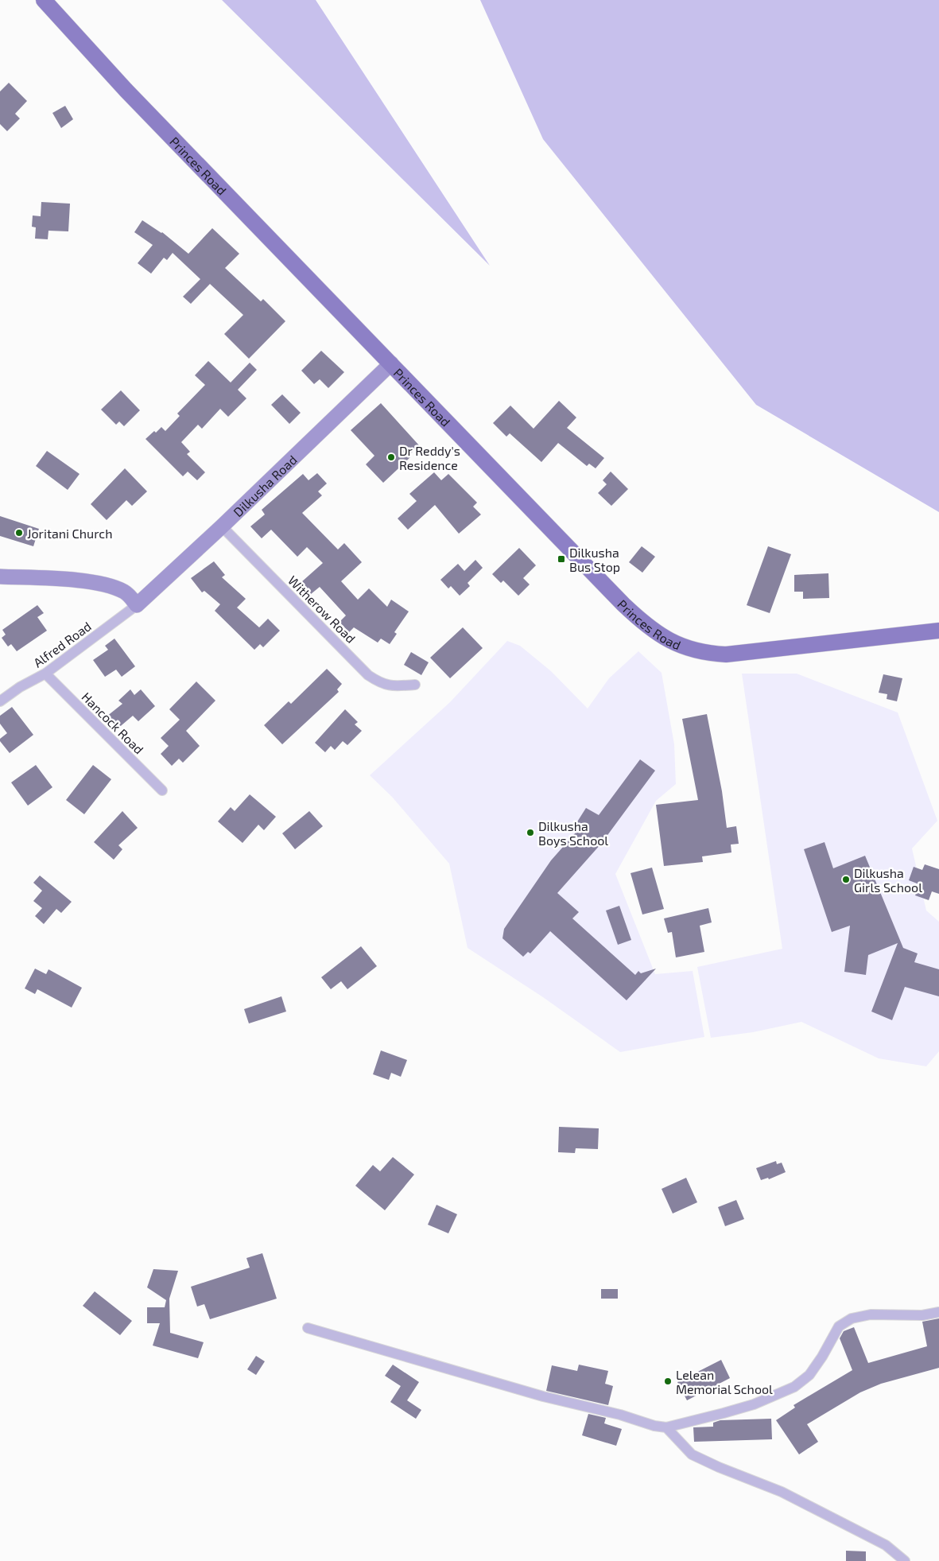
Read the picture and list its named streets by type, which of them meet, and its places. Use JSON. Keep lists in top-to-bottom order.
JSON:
{
  "streets": {
    "main road": ["Princes Road"],
    "street": [
      "Dilkusha Road",
      "Witherow Road",
      "Alfred Road",
      "Hancock Road"
    ]
  },
  "crossings": [
    ["Princes Road", "Dilkusha Road"],
    ["Dilkusha Road", "Witherow Road"],
    ["Dilkusha Road", "Alfred Road"],
    ["Alfred Road", "Hancock Road"]
  ],
  "places": {
    "other": [
      "Dr Reddy's Residence",
      "Joritani Church",
      "Dilkusha Boys School",
      "Dilkusha Girls School",
      "Lelean Memorial School"
    ],
    "transit": ["Dilkusha Bus Stop"]
  }
}
